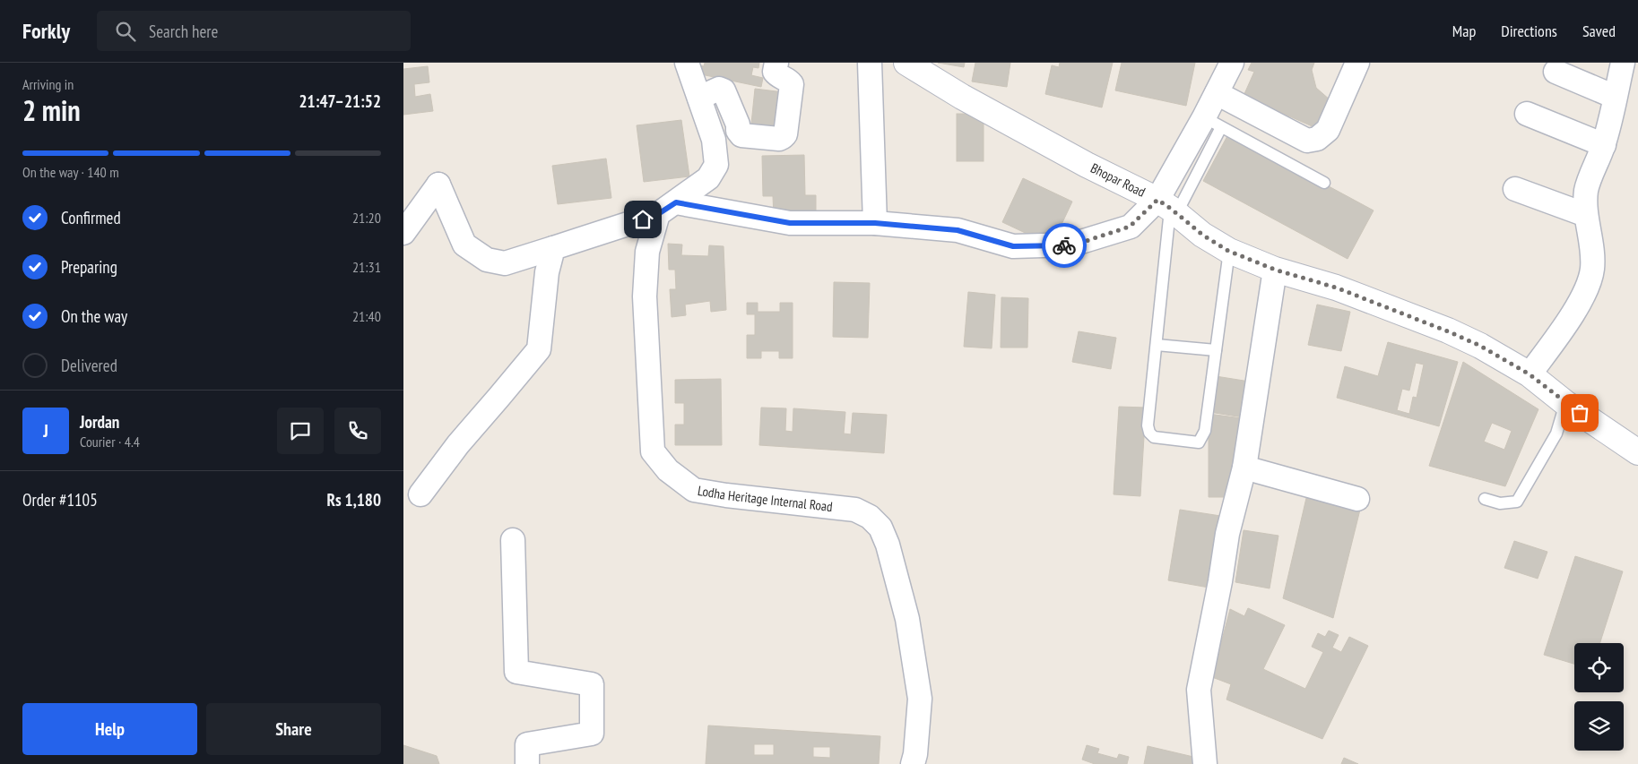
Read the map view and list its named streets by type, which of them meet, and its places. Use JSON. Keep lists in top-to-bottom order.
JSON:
{
  "streets": {
    "street": ["Bhopar Road", "Lodha Heritage Internal Road"]
  },
  "page": {
    "header": "Forkly",
    "search": "Search here",
    "nav": ["Map", "Directions", "Saved"],
    "heading": ["2 min", "Arriving in", "21:47–21:52"],
    "panel": [
      "Jordan",
      "Courier · 4.4",
      "Order #1105",
      "Rs 1,180"
    ],
    "bar": "On the way · 140 m",
    "list": [
      ["Confirmed", "21:20"],
      ["Preparing", "21:31"],
      ["On the way", "21:40"],
      "Delivered"
    ],
    "round": "J",
    "buttons": ["Help", "Share"]
  }
}
